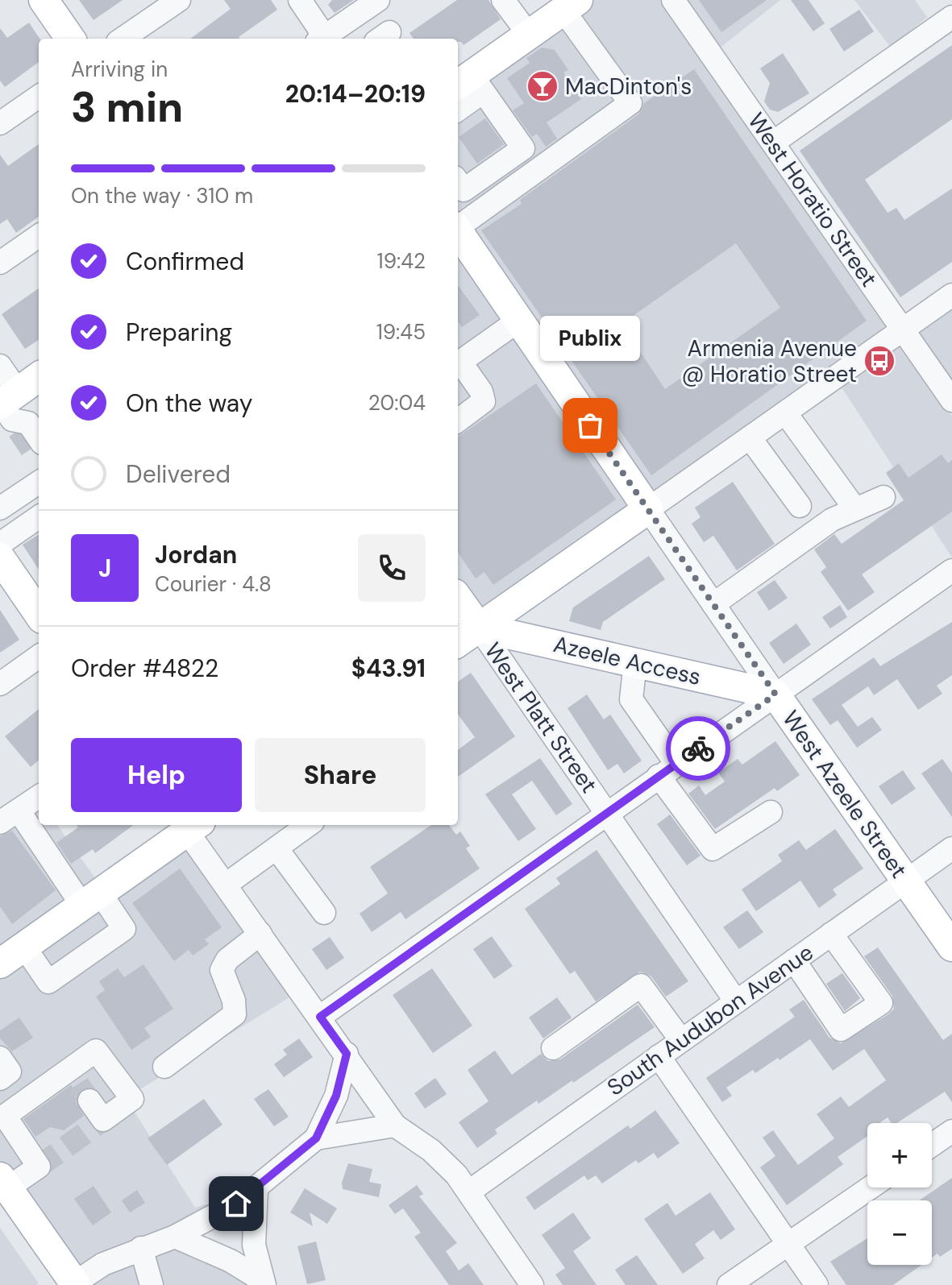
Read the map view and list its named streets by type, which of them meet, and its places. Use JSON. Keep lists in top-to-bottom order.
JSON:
{
  "streets": {
    "main road": ["Azeele Access", "West Platt Street", "West Azeele Street"],
    "street": ["West Horatio Street", "South Audubon Avenue"]
  },
  "crossings": [
    ["Azeele Access", "West Platt Street"],
    ["Azeele Access", "West Azeele Street"],
    ["West Platt Street", "South Audubon Avenue"],
    ["West Azeele Street", "South Audubon Avenue"]
  ],
  "places": {
    "bar": ["MacDinton's"],
    "bus stop": ["Armenia Avenue @ Horatio Street"],
    "other": ["Publix"]
  },
  "page": {
    "heading": ["3 min", "Arriving in", "20:14–20:19"],
    "panel": [
      "Jordan",
      "Courier · 4.8",
      "Order #4822",
      "$43.91"
    ],
    "bar": "On the way · 310 m",
    "list": [
      ["Confirmed", "19:42"],
      ["Preparing", "19:45"],
      ["On the way", "20:04"],
      "Delivered"
    ],
    "bubble": "Publix",
    "round": "J",
    "buttons": ["Help", "Share"],
    "map_buttons": ["+", "−"]
  }
}
